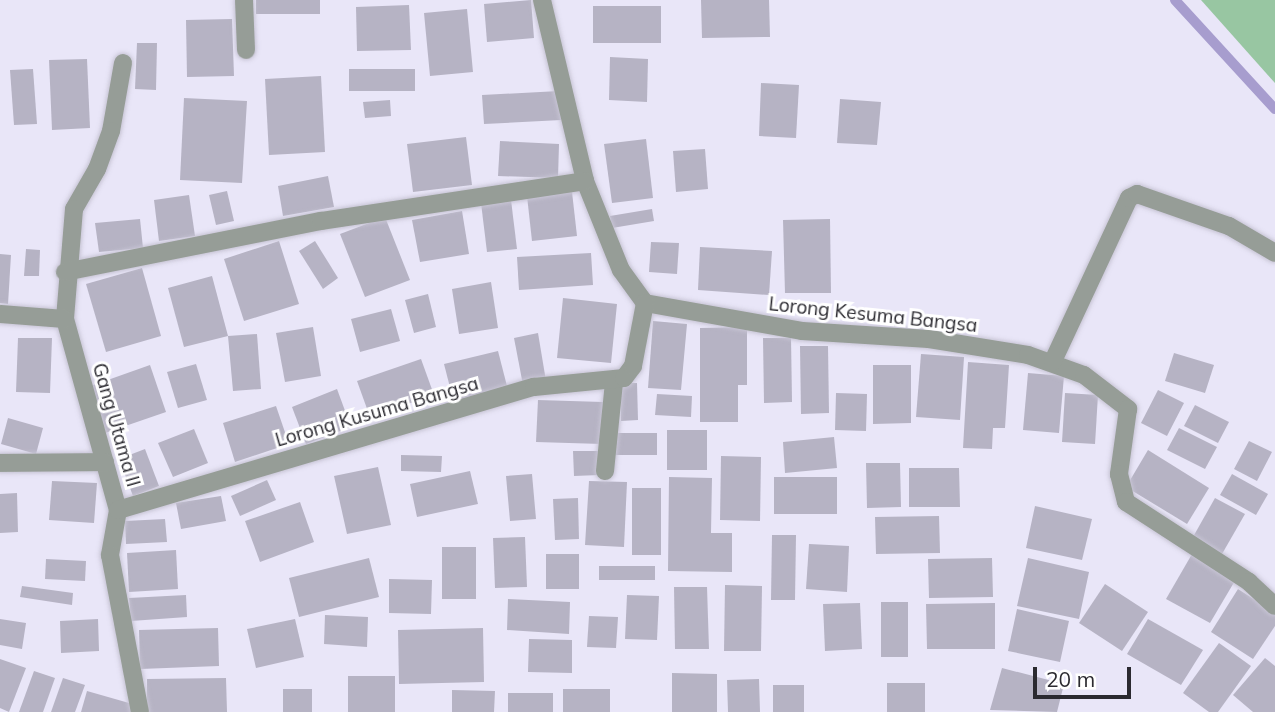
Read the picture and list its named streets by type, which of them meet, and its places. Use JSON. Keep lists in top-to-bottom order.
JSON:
{
  "streets": {
    "street": ["Lorong Kesuma Bangsa", "Lorong Kusuma Bangsa", "Gang Utama II"]
  },
  "crossings": [
    ["Lorong Kusuma Bangsa", "Gang Utama II"]
  ],
  "scale_bar": "20 m"
}
